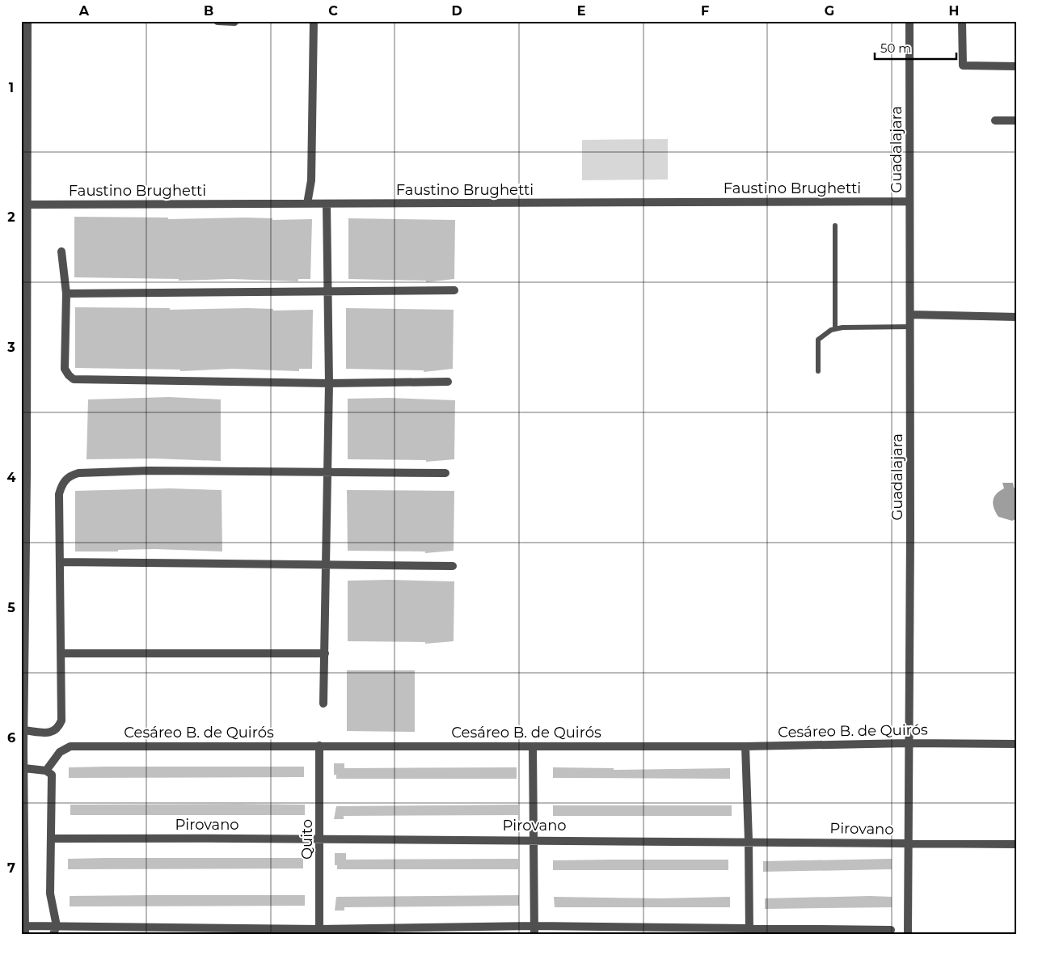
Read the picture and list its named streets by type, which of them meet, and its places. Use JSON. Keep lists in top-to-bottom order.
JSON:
{
  "streets": {
    "street": [
      "Guadalajara",
      "Faustino Brughetti",
      "Cesáreo B. de Quirós",
      "Pirovano",
      "Quito"
    ]
  },
  "crossings": [
    ["Guadalajara", "Faustino Brughetti"],
    ["Guadalajara", "Cesáreo B. de Quirós"],
    ["Guadalajara", "Pirovano"],
    ["Cesáreo B. de Quirós", "Quito"],
    ["Pirovano", "Quito"]
  ],
  "scale_bar": "50 m",
  "grid": {
    "columns": [
      "A",
      "B",
      "C",
      "D",
      "E",
      "F",
      "G",
      "H"
    ],
    "rows": [
      "1",
      "2",
      "3",
      "4",
      "5",
      "6",
      "7"
    ]
  }
}
